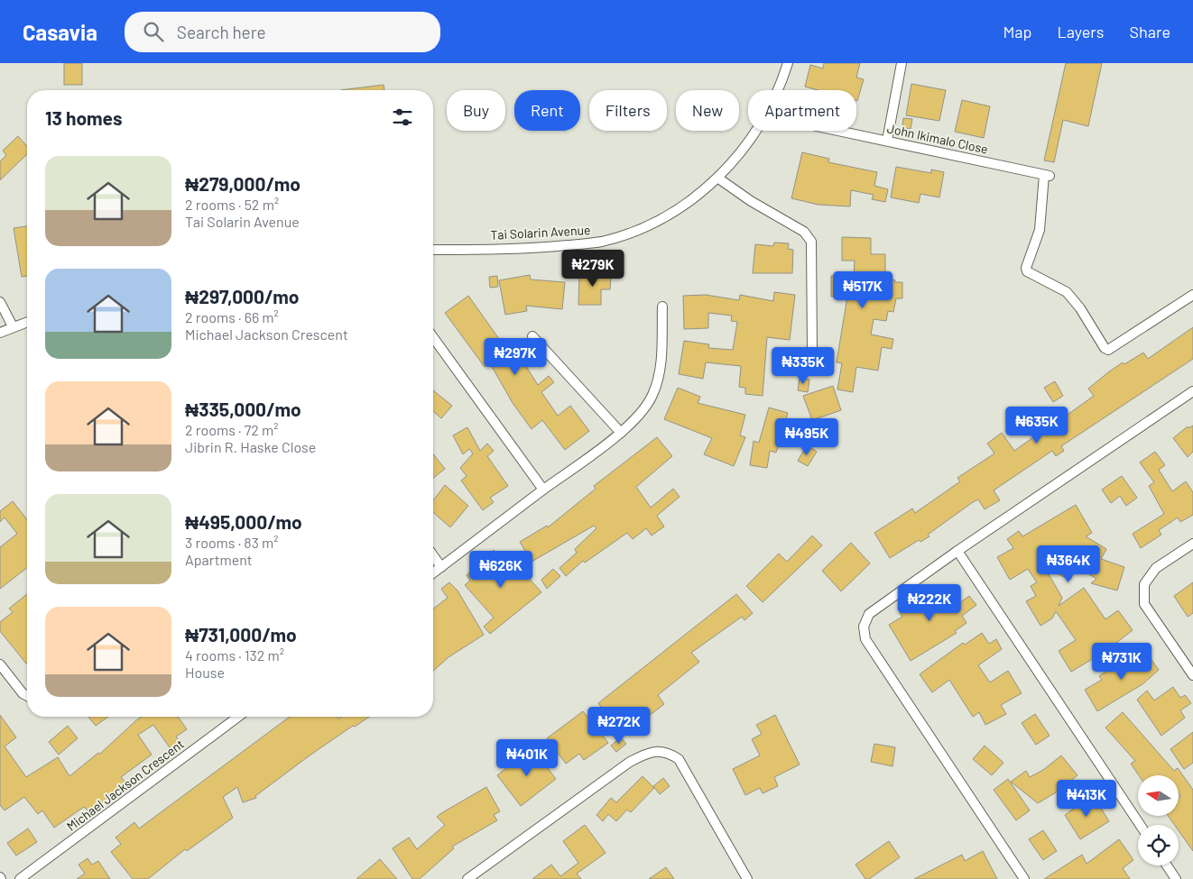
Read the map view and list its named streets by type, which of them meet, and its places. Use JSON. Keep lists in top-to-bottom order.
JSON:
{
  "streets": {
    "street": ["John Ikimalo Close", "Tai Solarin Avenue", "Michael Jackson Crescent"]
  },
  "north": "left",
  "page": {
    "header": "Casavia",
    "search": "Search here",
    "nav": ["Map", "Layers", "Share"],
    "chip": [
      "Buy",
      "Rent",
      "Filters",
      "New",
      "Apartment"
    ],
    "heading": "13 homes",
    "list": [
      {
        "name": "₦279,000/mo",
        "note": "2 rooms · 52 m² · Tai Solarin Avenue"
      },
      {
        "name": "₦297,000/mo",
        "note": "2 rooms · 66 m² · Michael Jackson Crescent"
      },
      {
        "name": "₦335,000/mo",
        "note": "2 rooms · 72 m² · Jibrin R. Haske Close"
      },
      {
        "name": "₦495,000/mo",
        "note": "3 rooms · 83 m² · Apartment"
      },
      {
        "name": "₦731,000/mo",
        "note": "4 rooms · 132 m² · House"
      }
    ],
    "price": [
      "₦279K",
      "₦517K",
      "₦297K",
      "₦335K",
      "₦635K",
      "₦495K",
      "₦364K",
      "₦626K",
      "₦222K",
      "₦731K",
      "₦272K",
      "₦401K",
      "₦413K"
    ]
  }
}
